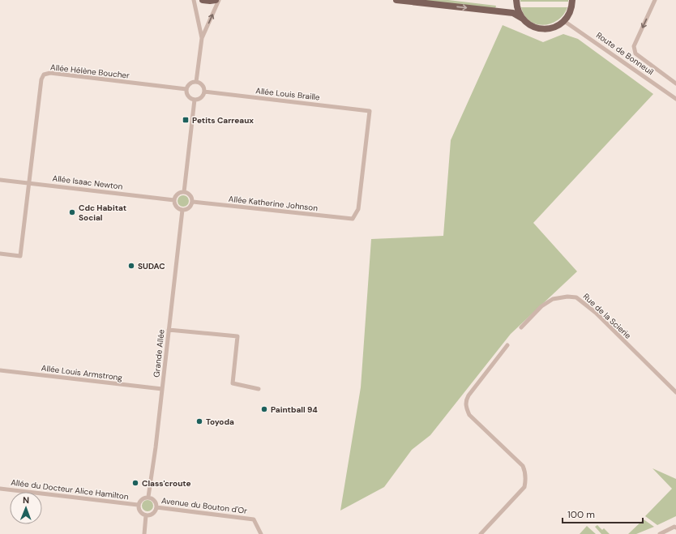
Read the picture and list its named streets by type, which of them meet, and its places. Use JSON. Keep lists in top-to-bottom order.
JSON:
{
  "streets": {
    "street": [
      "Route de Bonneuil",
      "Allée Hélène Boucher",
      "Allée Louis Braille",
      "Allée Isaac Newton",
      "Allée Katherine Johnson",
      "Rue de la Scierie",
      "Grande Allée",
      "Allée Louis Armstrong",
      "Allée du Docteur Alice Hamilton",
      "Avenue du Bouton d'Or"
    ]
  },
  "crossings": [
    ["Allée Hélène Boucher", "Allée Louis Braille"],
    ["Allée Hélène Boucher", "Allée Isaac Newton"],
    ["Allée Louis Braille", "Allée Katherine Johnson"],
    ["Allée Isaac Newton", "Allée Katherine Johnson"],
    ["Allée Isaac Newton", "Grande Allée"],
    ["Allée Katherine Johnson", "Grande Allée"],
    ["Grande Allée", "Allée Louis Armstrong"],
    ["Grande Allée", "Allée du Docteur Alice Hamilton"],
    ["Grande Allée", "Avenue du Bouton d'Or"],
    ["Allée du Docteur Alice Hamilton", "Avenue du Bouton d'Or"]
  ],
  "places": {
    "transit": ["Petits Carreaux"],
    "other": [
      "Cdc Habitat Social",
      "SUDAC",
      "Paintball 94",
      "Toyoda",
      "Class'croute"
    ]
  },
  "scale_bar": "100 m",
  "north": "top"
}
